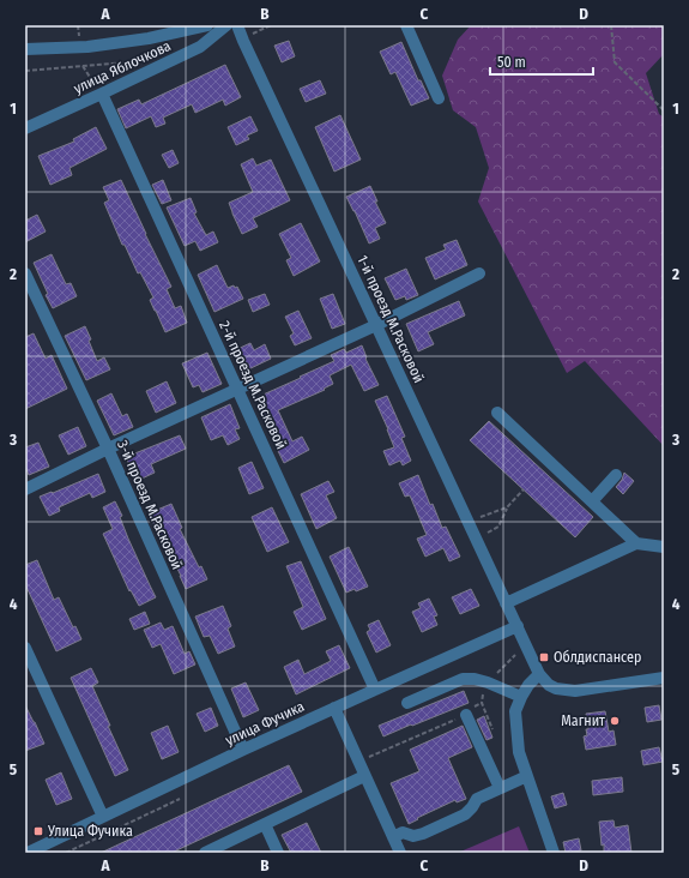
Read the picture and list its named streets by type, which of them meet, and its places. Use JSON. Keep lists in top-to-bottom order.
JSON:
{
  "streets": {
    "street": [
      "улица Яблочкова",
      "1-й проезд М.Расковой",
      "2-й проезд М.Расковой",
      "3-й проезд М.Расковой",
      "улица Фучика"
    ]
  },
  "crossings": [
    ["улица Яблочкова", "2-й проезд М.Расковой"],
    ["1-й проезд М.Расковой", "улица Фучика"],
    ["2-й проезд М.Расковой", "улица Фучика"],
    ["3-й проезд М.Расковой", "улица Фучика"]
  ],
  "places": {
    "transit": ["Облдиспансер", "Улица Фучика"],
    "other": ["Магнит"]
  },
  "scale_bar": "50 m",
  "grid": {
    "columns": [
      "A",
      "B",
      "C",
      "D"
    ],
    "rows": [
      "1",
      "2",
      "3",
      "4",
      "5"
    ]
  }
}
